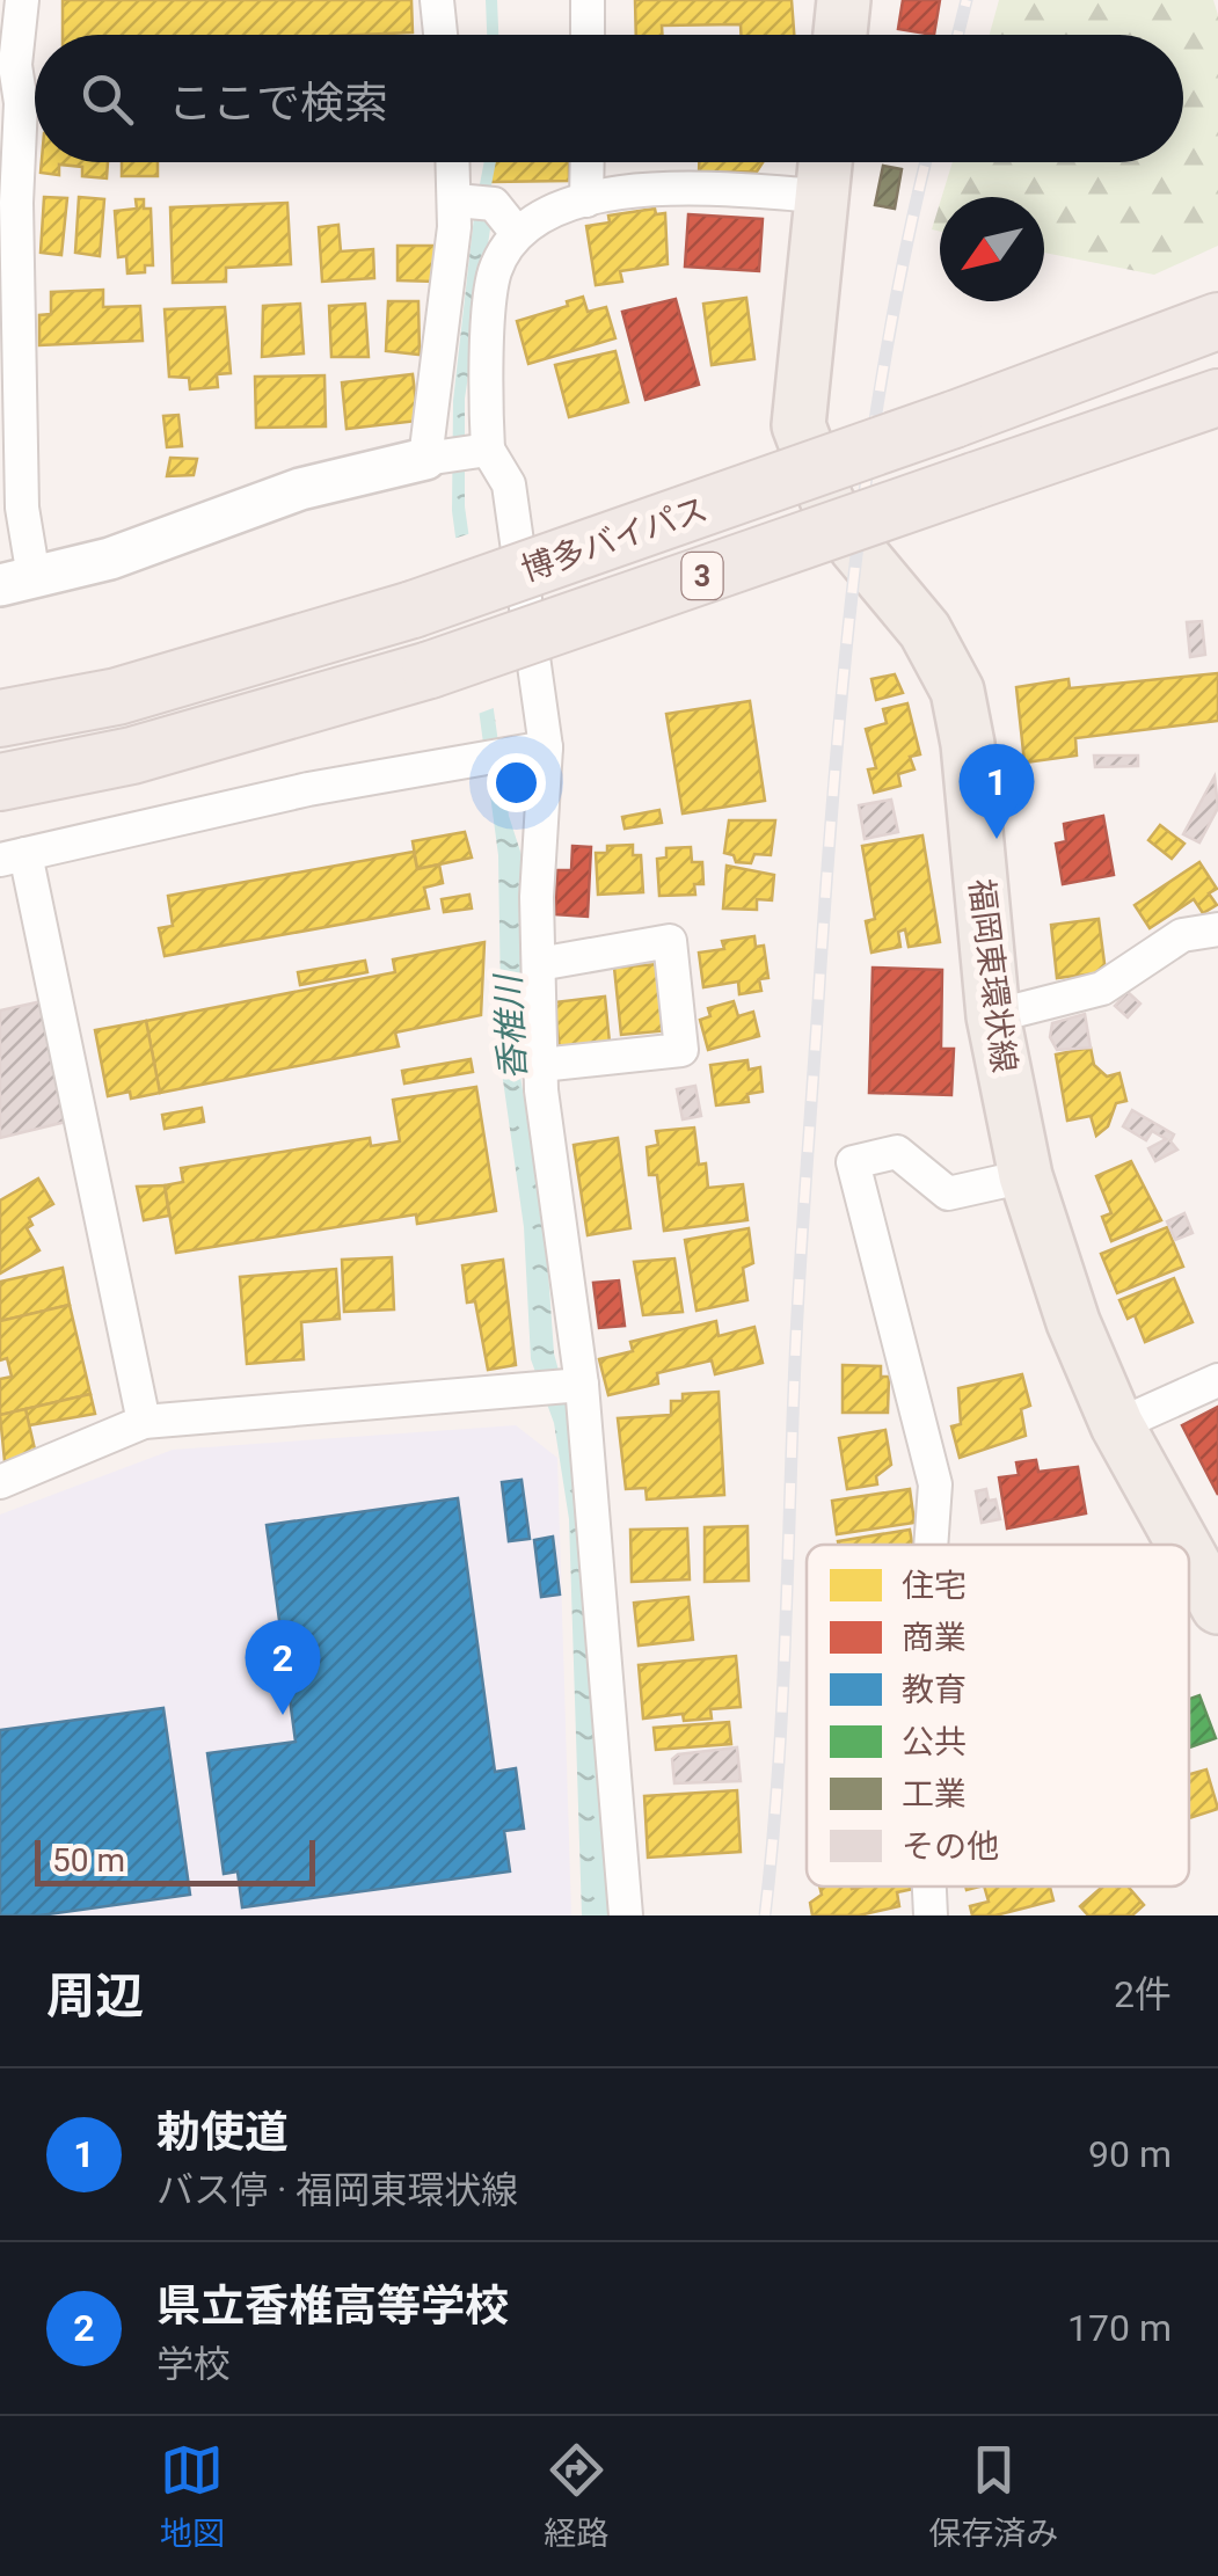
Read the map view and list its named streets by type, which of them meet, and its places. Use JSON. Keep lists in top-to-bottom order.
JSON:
{
  "streets": {
    "highway": ["博多バイパス", "3"],
    "main road": ["福岡東環状線"]
  },
  "water": ["香椎川"],
  "legend": [
    "住宅",
    "商業",
    "教育",
    "公共",
    "工業",
    "その他"
  ],
  "scale_bar": "50 m",
  "north": "bottom left",
  "page": {
    "search": "ここで検索",
    "pins": ["1", "2"],
    "scale": "50 m",
    "heading": ["周辺", "2件"],
    "list": [
      {
        "mark": "1",
        "name": "勅使道",
        "note": "バス停 · 福岡東環状線",
        "value": "90 m"
      },
      {
        "mark": "2",
        "name": "県立香椎高等学校",
        "note": "学校",
        "value": "170 m"
      }
    ],
    "nav": ["地図", "経路", "保存済み"]
  }
}
